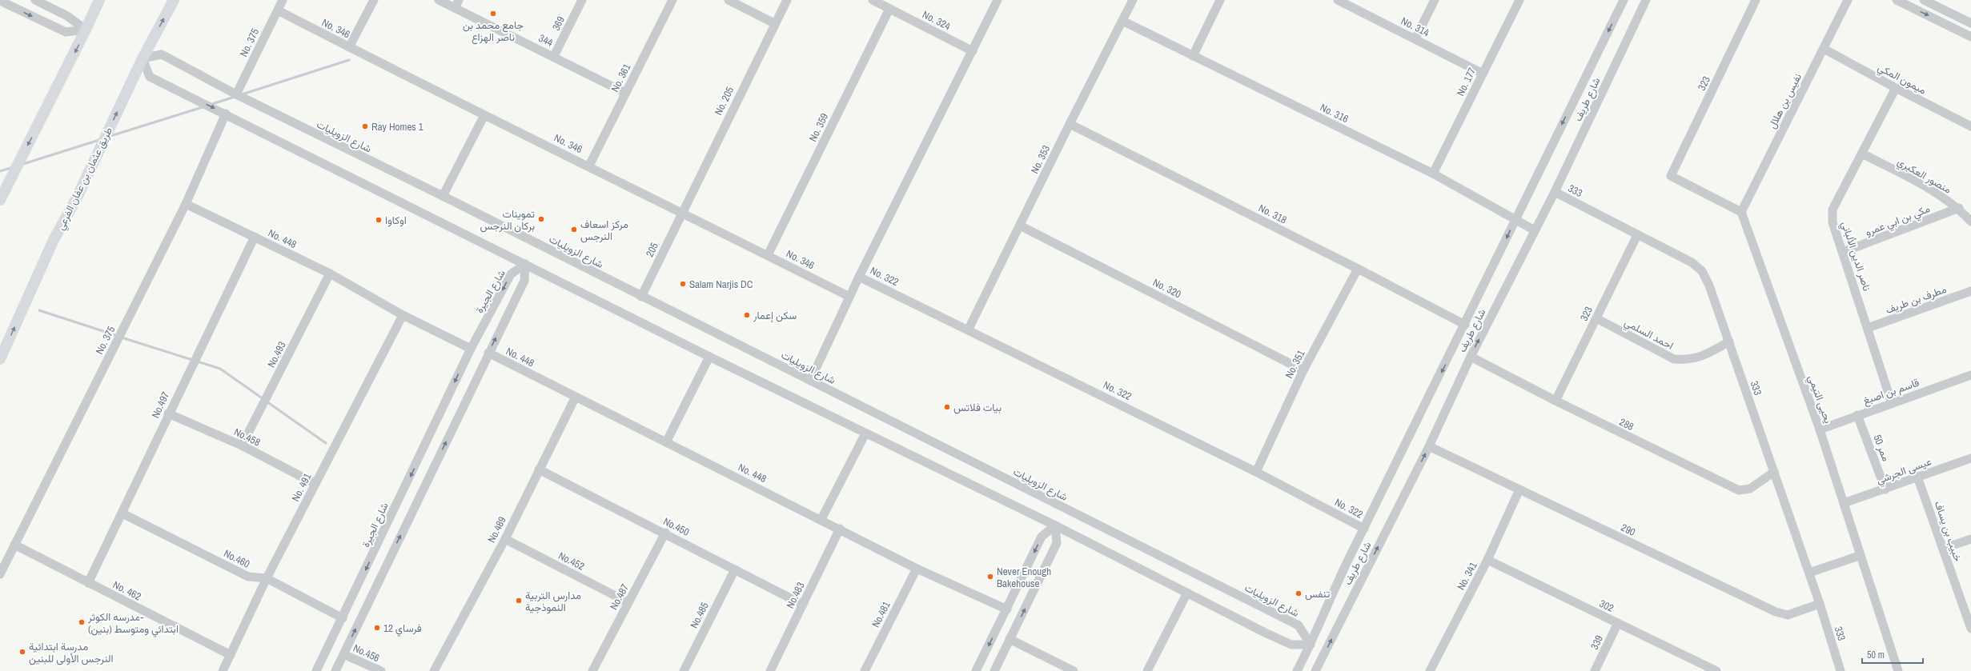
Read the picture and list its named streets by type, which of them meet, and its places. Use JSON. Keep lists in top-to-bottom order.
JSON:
{
  "streets": {
    "main road": ["طريق عثمان بن عفان الفرعي"],
    "street": [
      "No. 324",
      "369",
      "No. 314",
      "No. 346",
      "344",
      "No. 375",
      "No. 361",
      "ميمون المكي",
      "No. 177",
      "323",
      "شارع طريف",
      "No. 205",
      "نفيس بن هلال",
      "No. 316",
      "No. 359",
      "شارع الزويليات",
      "No. 353",
      "منصور العكبري",
      "333",
      "No. 318",
      "مكي بن ابي عمرو",
      "No. 448",
      "205",
      "ناصر الدين الألباني",
      "No. 322",
      "No. 320",
      "شارع الجيرة",
      "مطرف بن طريف",
      "احمد السلمي",
      "No.493",
      "No. 351",
      "قاسم بن اصبغ",
      "يحيى التيمي",
      "No.497",
      "288",
      "No.458",
      "ممر 50",
      "عيسى الجرشي",
      "No. 491",
      "No.450",
      "No.489",
      "290",
      "خبيب بن يساف",
      "No.460",
      "No.452",
      "No. 341",
      "No. 462",
      "No.483",
      "No.487",
      "302",
      "No.481",
      "No.485",
      "339",
      "No.456"
    ]
  },
  "crossings": [
    ["No. 324", "No. 359"],
    ["369", "344"],
    ["No. 314", "No. 177"],
    ["No. 346", "No. 375"],
    ["No. 346", "No. 361"],
    ["No. 346", "No. 205"],
    ["No. 346", "No. 359"],
    ["No. 346", "205"],
    ["344", "No. 361"],
    ["No. 375", "شارع الزويليات"],
    ["No. 375", "No. 448"],
    ["No. 375", "No. 462"],
    ["ميمون المكي", "نفيس بن هلال"],
    ["ميمون المكي", "ناصر الدين الألباني"],
    ["No. 177", "No. 316"],
    ["323", "نفيس بن هلال"],
    ["323", "333"],
    ["323", "احمد السلمي"],
    ["323", "يحيى التيمي"],
    ["323", "288"],
    ["شارع طريف", "No. 316"],
    ["شارع طريف", "شارع الزويليات"],
    ["شارع طريف", "333"],
    ["شارع طريف", "No. 318"],
    ["شارع طريف", "No. 322"],
    ["شارع طريف", "288"],
    ["شارع طريف", "290"],
    ["No. 205", "205"],
    ["نفيس بن هلال", "يحيى التيمي"],
    ["No. 316", "No. 353"],
    ["شارع الزويليات", "طريق عثمان بن عفان الفرعي"],
    ["شارع الزويليات", "205"],
    ["No. 353", "No. 318"],
    ["No. 353", "No. 322"],
    ["No. 353", "No. 320"],
    ["منصور العكبري", "مكي بن ابي عمرو"],
    ["منصور العكبري", "ناصر الدين الألباني"],
    ["333", "احمد السلمي"],
    ["333", "288"],
    ["333", "290"],
    ["No. 318", "No. 351"],
    ["مكي بن ابي عمرو", "ناصر الدين الألباني"],
    ["No. 448", "شارع الجيرة"],
    ["No. 448", "No.493"],
    ["No. 448", "No.497"],
    ["No. 448", "No. 491"],
    ["No. 448", "No.489"],
    ["No. 448", "No.483"],
    ["No. 448", "No.481"],
    ["ناصر الدين الألباني", "مطرف بن طريف"],
    ["ناصر الدين الألباني", "قاسم بن اصبغ"],
    ["No. 322", "No. 351"],
    ["No. 320", "No. 351"],
    ["شارع الجيرة", "No.460"],
    ["No.493", "No.458"],
    ["قاسم بن اصبغ", "يحيى التيمي"],
    ["قاسم بن اصبغ", "ممر 50"],
    ["يحيى التيمي", "عيسى الجرشي"],
    ["No.497", "No.458"],
    ["No.497", "No.460"],
    ["No.497", "No. 462"],
    ["No.458", "No. 491"],
    ["ممر 50", "عيسى الجرشي"],
    ["عيسى الجرشي", "خبيب بن يساف"],
    ["No. 491", "No.460"],
    ["No. 491", "No. 462"],
    ["No.450", "No.489"],
    ["No.450", "No.483"],
    ["No.450", "No.487"],
    ["No.450", "No.485"],
    ["No.489", "No.452"],
    ["290", "No. 341"],
    ["No.452", "No.487"],
    ["No. 341", "302"],
    ["302", "339"]
  ],
  "places": [
    "جامع محمد بن ناصر الهزاع",
    "Ray Homes 1",
    "تموينات بركان النرجس",
    "اوكاوا",
    "مركز اسعاف النرجس",
    "Salam Narjis DC",
    "سكن إعمار",
    "بيات فلاتس",
    "Never Enough Bakehouse",
    "تنفس",
    "مدارس التربية النموذجية",
    "مدرسه الكوثر- ابتدائي ومتوسط (بنين)",
    "فرساي 12",
    "مدرسة ابتدائية النرجس الأولى للبنين"
  ],
  "scale_bar": "50 m"
}
